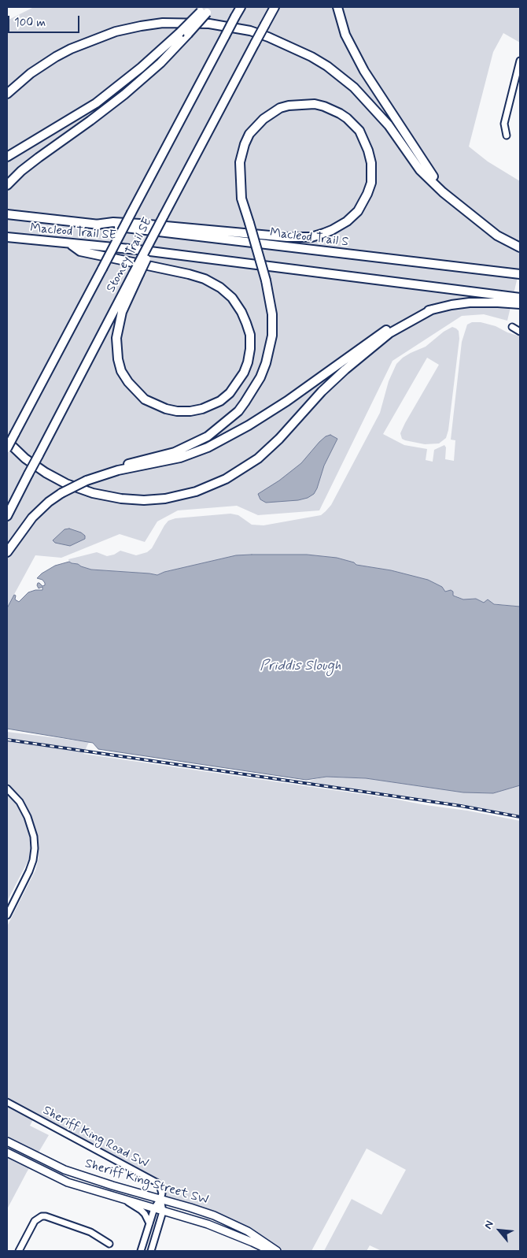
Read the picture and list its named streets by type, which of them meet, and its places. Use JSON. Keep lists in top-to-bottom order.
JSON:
{
  "streets": {
    "highway": ["Macleod Trail SE", "Macleod Trail S", "Stoney Trail SE"],
    "main road": ["Sheriff King Street SW"],
    "street": ["Sheriff King Road SW"]
  },
  "crossings": [
    ["Macleod Trail SE", "Macleod Trail S"],
    ["Sheriff King Road SW", "Sheriff King Street SW"]
  ],
  "water": ["Priddis Slough"],
  "scale_bar": "100 m",
  "north": "top left"
}
